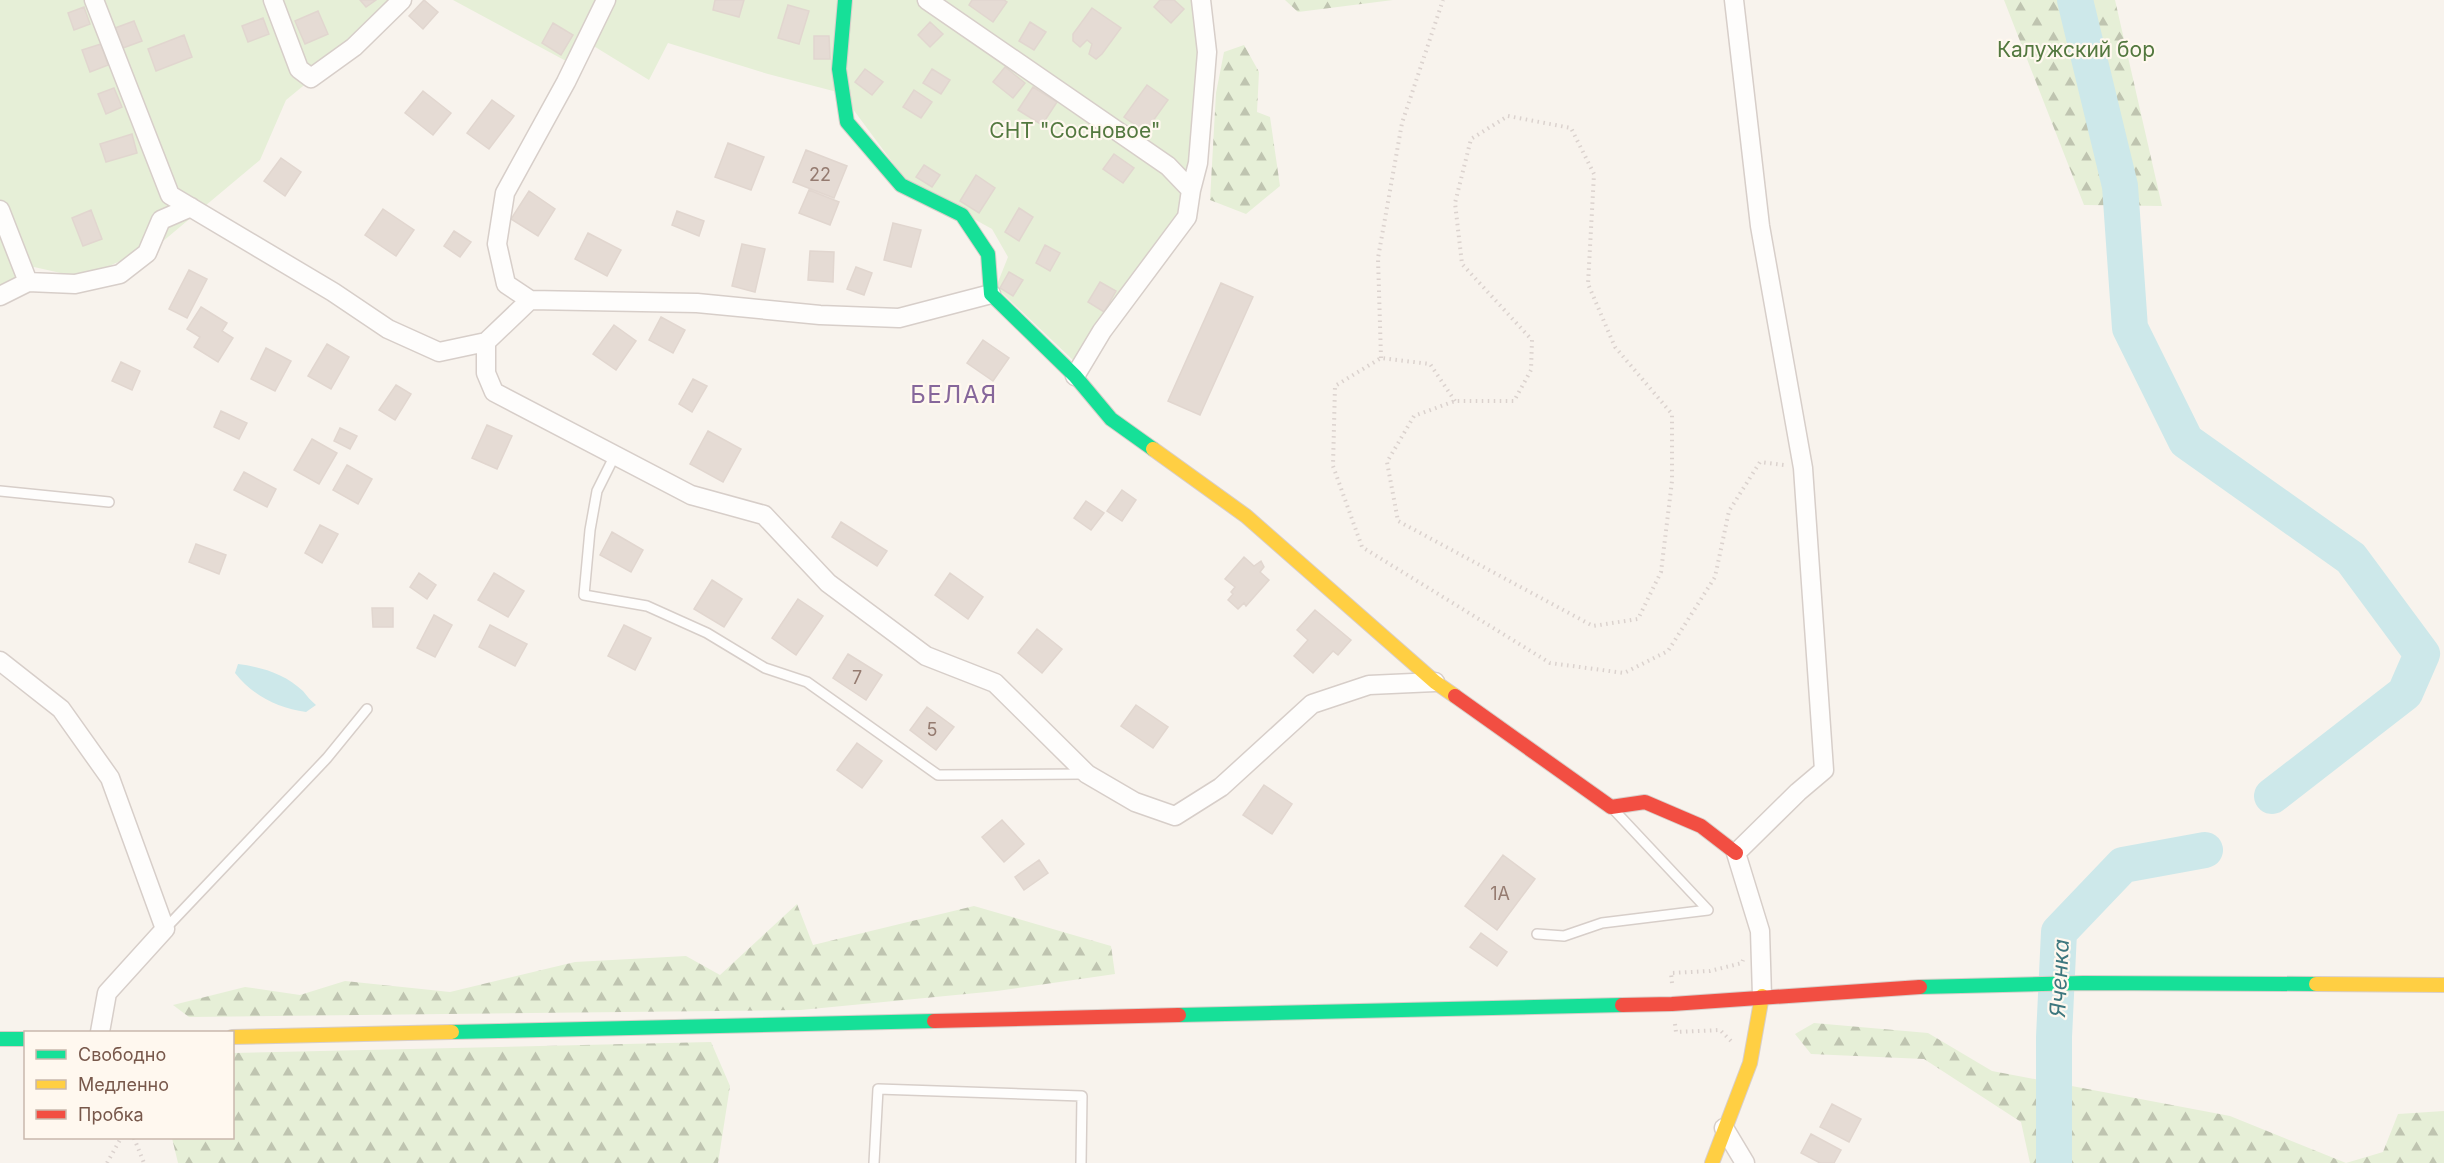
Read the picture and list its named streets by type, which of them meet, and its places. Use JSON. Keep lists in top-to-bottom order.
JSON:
{
  "districts": ["БЕЛАЯ"],
  "water": ["Яченка"],
  "parks": ["Калужский бор", "СНТ \"Сосновое\""],
  "house_numbers": [
    "22",
    "7",
    "5",
    "1А"
  ],
  "legend": ["Свободно", "Медленно", "Пробка"]
}
